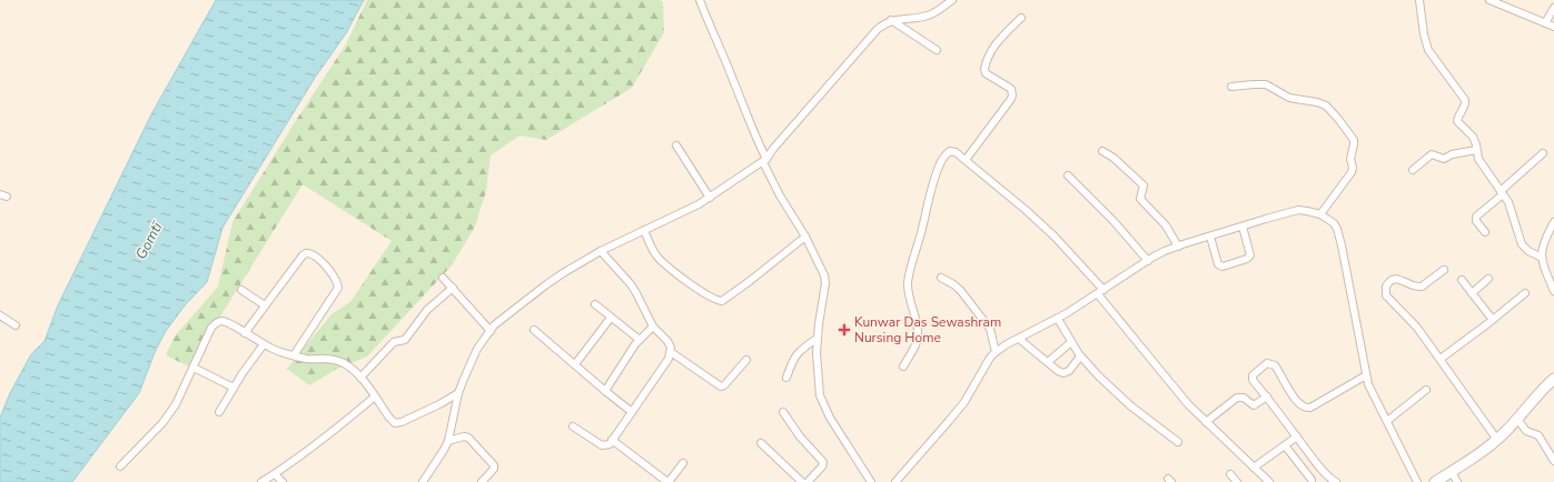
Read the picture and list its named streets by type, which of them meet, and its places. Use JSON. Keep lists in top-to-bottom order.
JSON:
{
  "water": ["Gomtī"],
  "places": {
    "health": ["Kunwar Das Sewashram Nursing Home"]
  }
}
